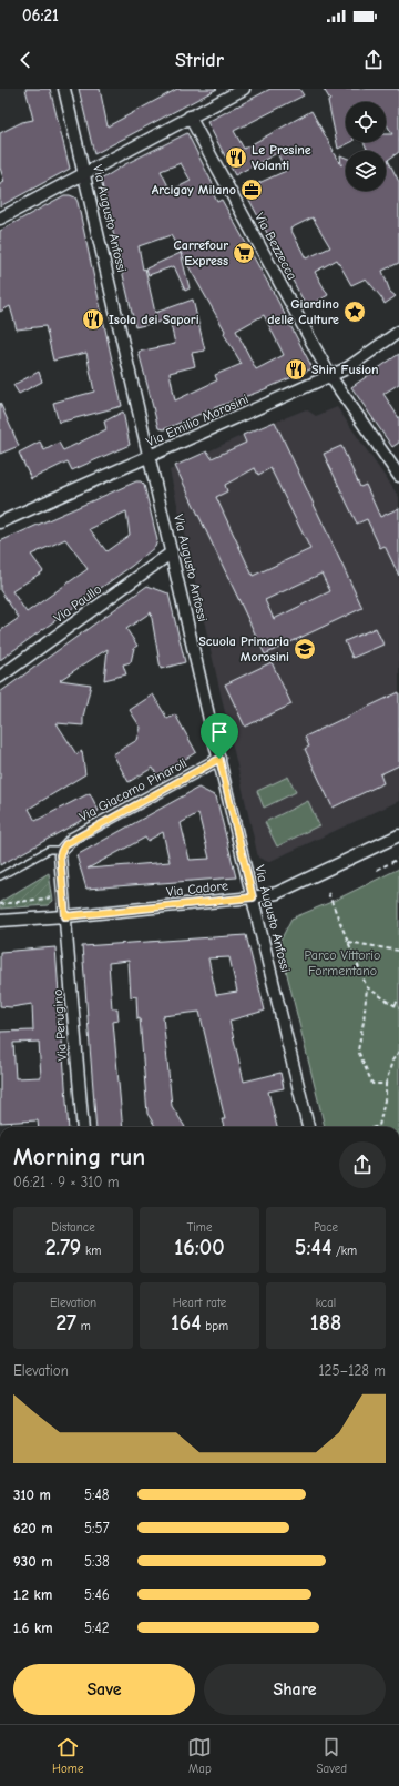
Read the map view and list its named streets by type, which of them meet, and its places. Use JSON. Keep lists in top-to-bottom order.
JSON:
{
  "streets": {
    "street": [
      "Via Augusto Anfossi",
      "Via Bezzecca",
      "Via Emilio Morosini",
      "Via Paullo",
      "Via Giacomo Pinaroli",
      "Via Cadore",
      "Via Perugino"
    ]
  },
  "crossings": [
    ["Via Augusto Anfossi", "Via Emilio Morosini"],
    ["Via Augusto Anfossi", "Via Paullo"],
    ["Via Augusto Anfossi", "Via Giacomo Pinaroli"],
    ["Via Augusto Anfossi", "Via Cadore"],
    ["Via Bezzecca", "Via Emilio Morosini"],
    ["Via Cadore", "Via Perugino"]
  ],
  "parks": ["Parco Vittorio Formentano"],
  "places": {
    "restaurant": ["Le Presine Volanti", "Isola dei Sapori", "Shin Fusion"],
    "office": ["Arcigay Milano"],
    "supermarket": ["Carrefour Express"],
    "place": ["Giardino delle Culture"],
    "school or university": ["Scuola Primaria Morosini"]
  },
  "page": {
    "status": "06:21",
    "header": "Stridr",
    "heading": ["Morning run", "06:21 · 9 × 310 m"],
    "stats": [
      ["Distance", "2.79 km"],
      ["Time", "16:00"],
      ["Pace", "5:44 /km"],
      ["Elevation", "27 m"],
      ["Heart rate", "164 bpm"],
      ["kcal", "188"]
    ],
    "chart": ["Elevation", "125–128 m"],
    "list": [
      {
        "name": "310 m",
        "note": "5:48"
      },
      {
        "name": "620 m",
        "note": "5:57"
      },
      {
        "name": "930 m",
        "note": "5:38"
      },
      {
        "name": "1.2 km",
        "note": "5:46"
      },
      {
        "name": "1.6 km",
        "note": "5:42"
      }
    ],
    "buttons": ["Save", "Share"],
    "tabs": ["Home", "Map", "Saved"]
  }
}
